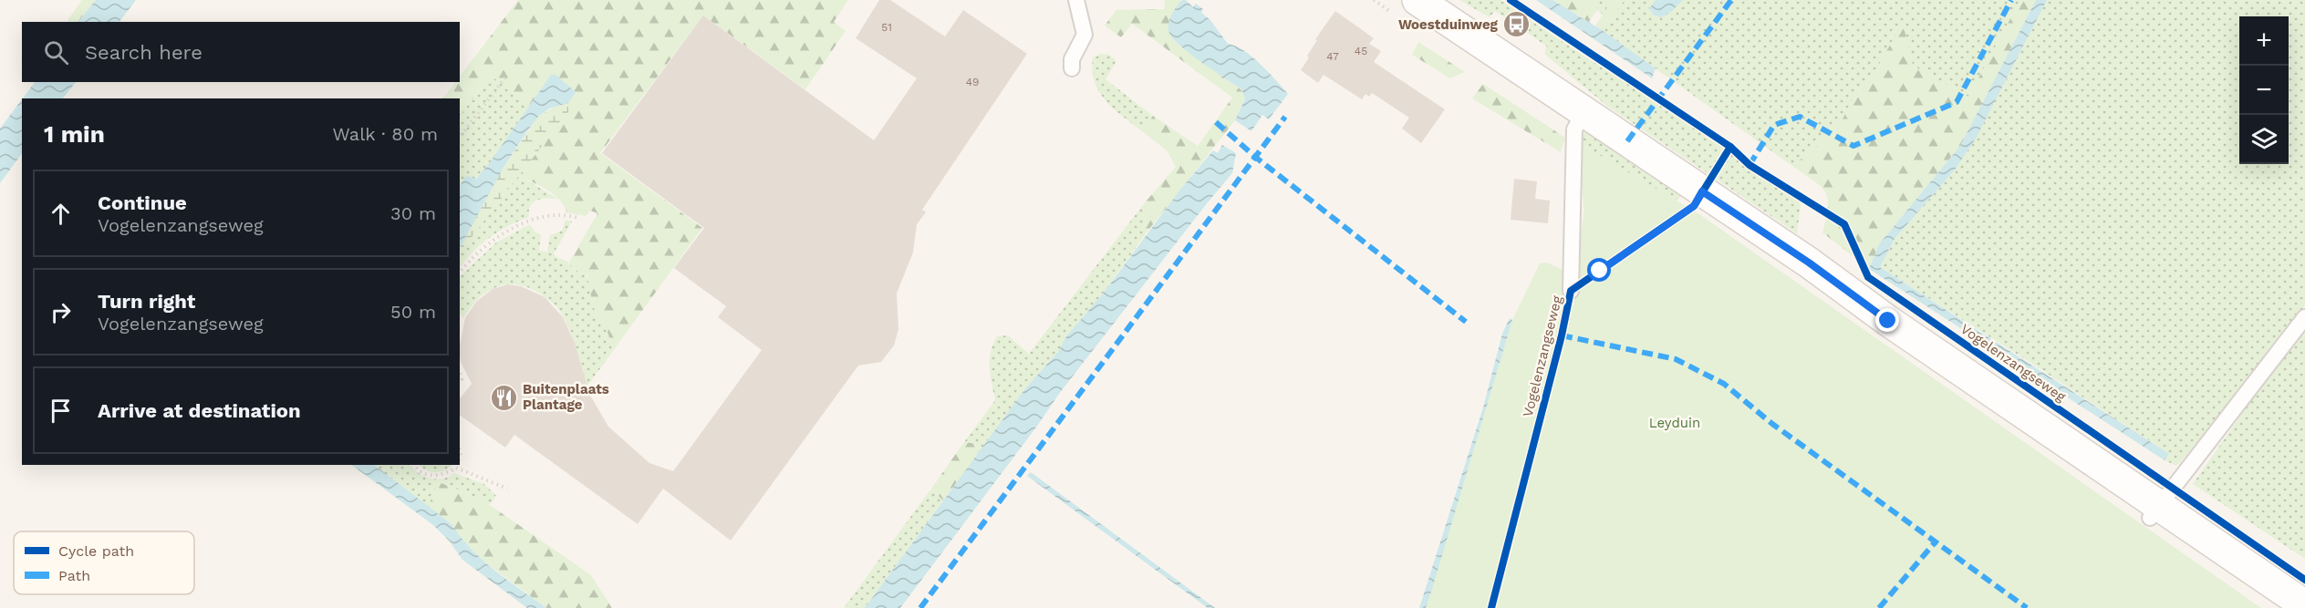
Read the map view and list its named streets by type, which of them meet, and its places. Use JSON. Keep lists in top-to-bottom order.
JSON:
{
  "streets": {
    "cycle path": ["Vogelenzangseweg"]
  },
  "parks": ["Leyduin"],
  "places": {
    "bus stop": ["Woestduinweg"],
    "restaurant": ["Buitenplaats Plantage"]
  },
  "house_numbers": [
    "51",
    "45",
    "47",
    "49"
  ],
  "legend": ["Cycle path", "Path"],
  "page": {
    "map_buttons": ["+", "−"],
    "search": "Search here",
    "heading": ["1 min", "Walk · 80 m"],
    "list": [
      ["Continue", "Vogelenzangseweg", "30 m"],
      ["Turn right", "Vogelenzangseweg", "50 m"],
      "Arrive at destination"
    ]
  }
}
